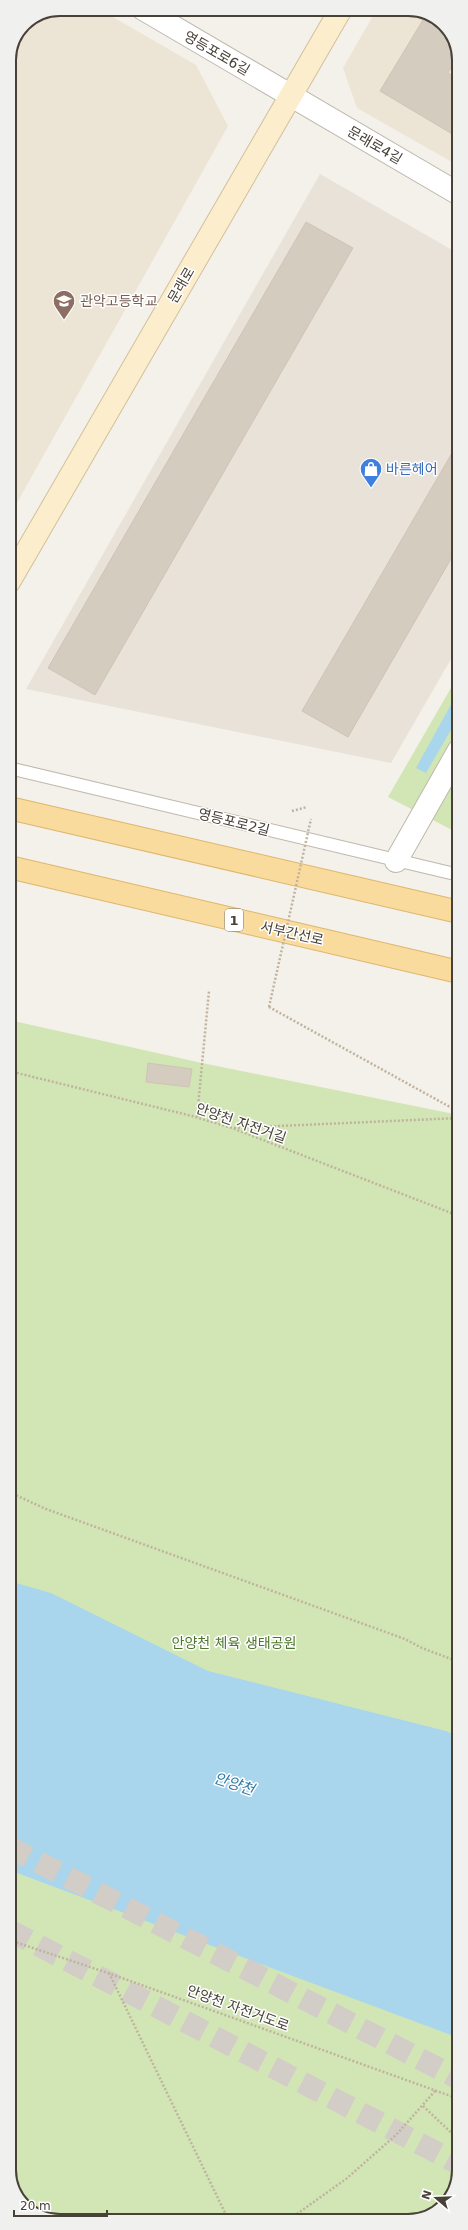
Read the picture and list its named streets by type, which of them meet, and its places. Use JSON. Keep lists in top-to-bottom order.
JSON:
{
  "streets": {
    "main road": ["1", "서부간선로"],
    "street": ["영등포로6길", "문래로4길", "문래로"],
    "lane": ["영등포로2길"],
    "path": ["안양천 자전거길", "안양천 자전거도로"]
  },
  "crossings": [
    ["영등포로6길", "문래로4길"],
    ["영등포로6길", "문래로"],
    ["문래로4길", "문래로"]
  ],
  "water": ["안양천"],
  "parks": ["안양천 체육 생태공원"],
  "places": {
    "school or university": ["관악고등학교"],
    "shop": ["바른헤어"]
  },
  "scale_bar": "20 m",
  "north": "left"
}
